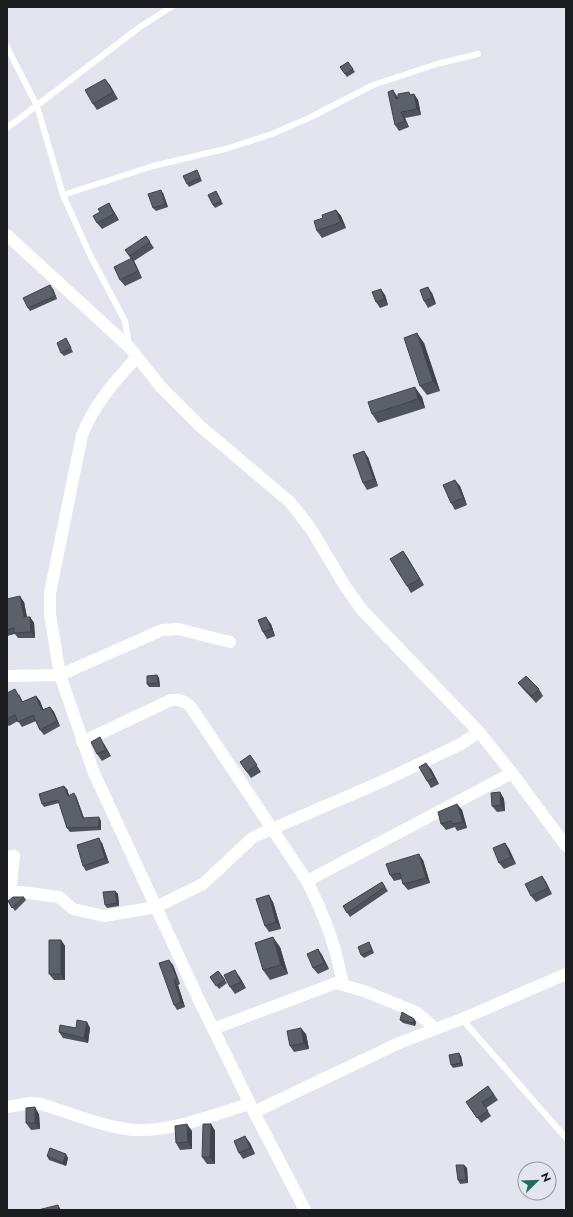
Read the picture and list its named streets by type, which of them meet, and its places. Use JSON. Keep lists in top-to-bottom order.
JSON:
{
  "north": "top right"
}
